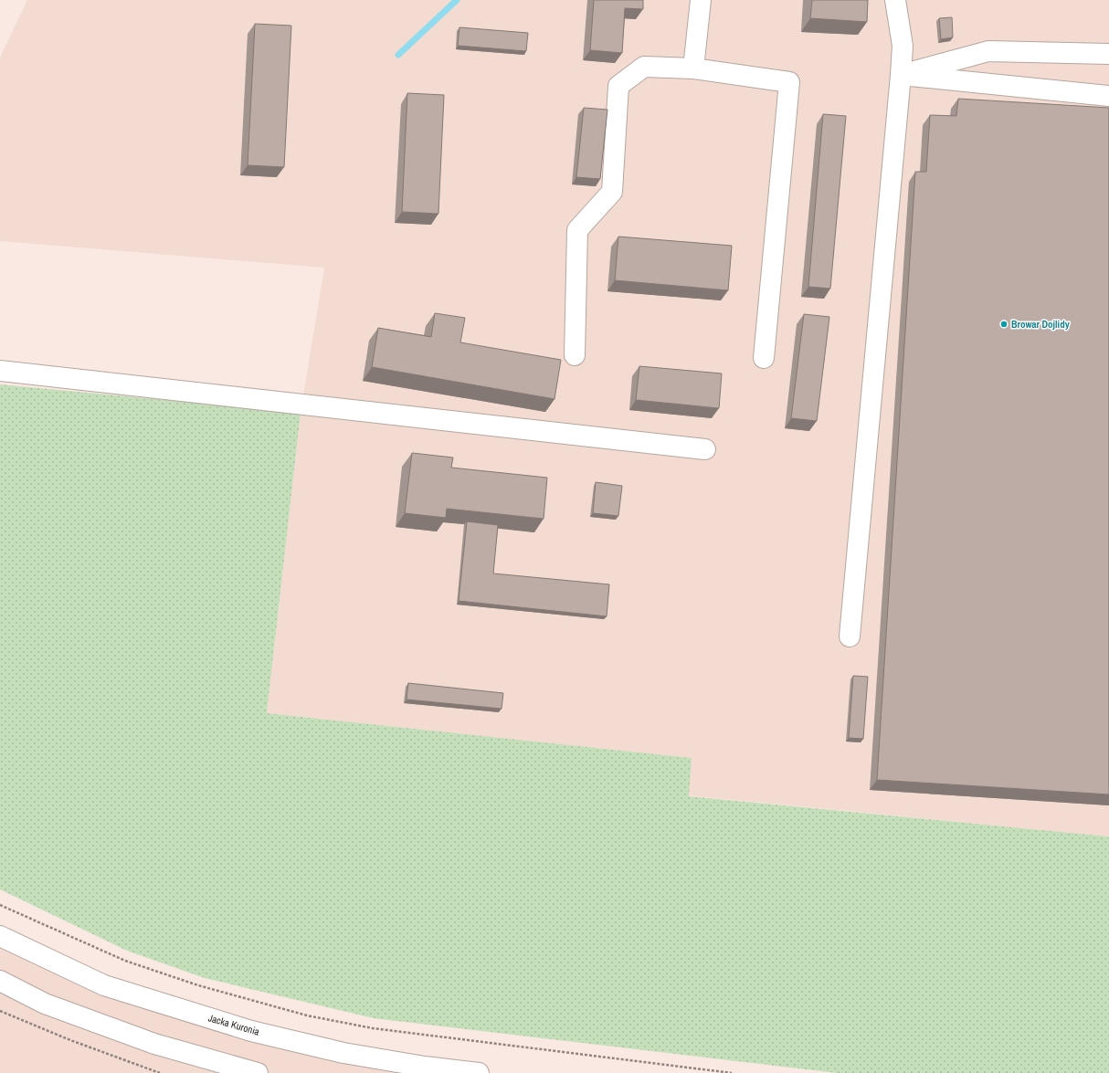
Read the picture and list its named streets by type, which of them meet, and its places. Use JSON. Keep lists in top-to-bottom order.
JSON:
{
  "streets": {
    "main road": ["Jacka Kuronia"]
  },
  "places": ["Browar Dojlidy"]
}
